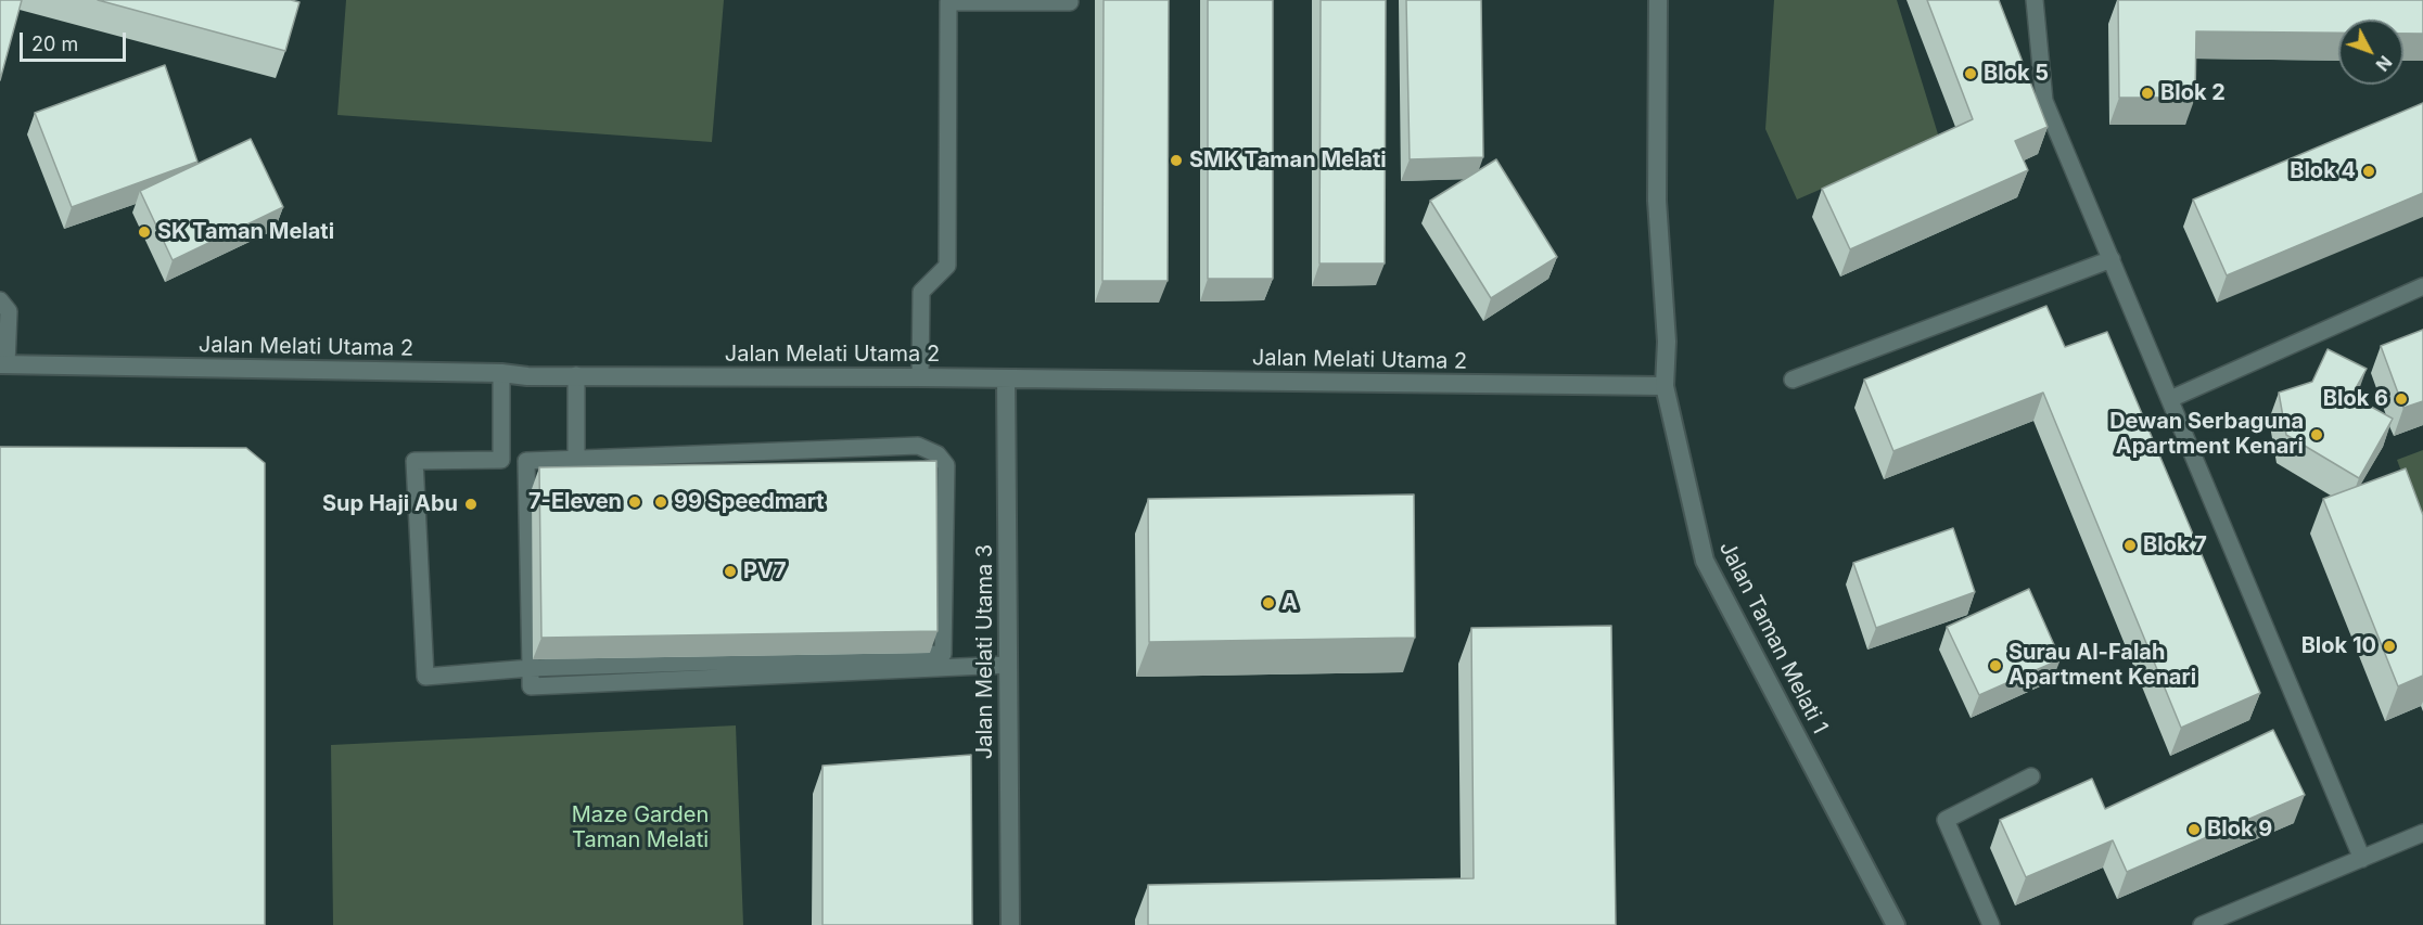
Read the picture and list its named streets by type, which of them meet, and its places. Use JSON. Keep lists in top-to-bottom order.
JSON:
{
  "streets": {
    "street": ["Jalan Melati Utama 2", "Jalan Taman Melati 1", "Jalan Melati Utama 3"]
  },
  "crossings": [
    ["Jalan Melati Utama 2", "Jalan Taman Melati 1"],
    ["Jalan Melati Utama 2", "Jalan Melati Utama 3"]
  ],
  "parks": ["Maze Garden Taman Melati"],
  "places": [
    "Blok 5",
    "Blok 2",
    "SMK Taman Melati",
    "Blok 4",
    "SK Taman Melati",
    "Blok 6",
    "Dewan Serbaguna Apartment Kenari",
    "7-Eleven",
    "99 Speedmart",
    "Sup Haji Abu",
    "Blok 7",
    "PV7",
    "A",
    "Blok 10",
    "Surau Al-Falah Apartment Kenari",
    "Blok 9"
  ],
  "scale_bar": "20 m",
  "north": "bottom right"
}
